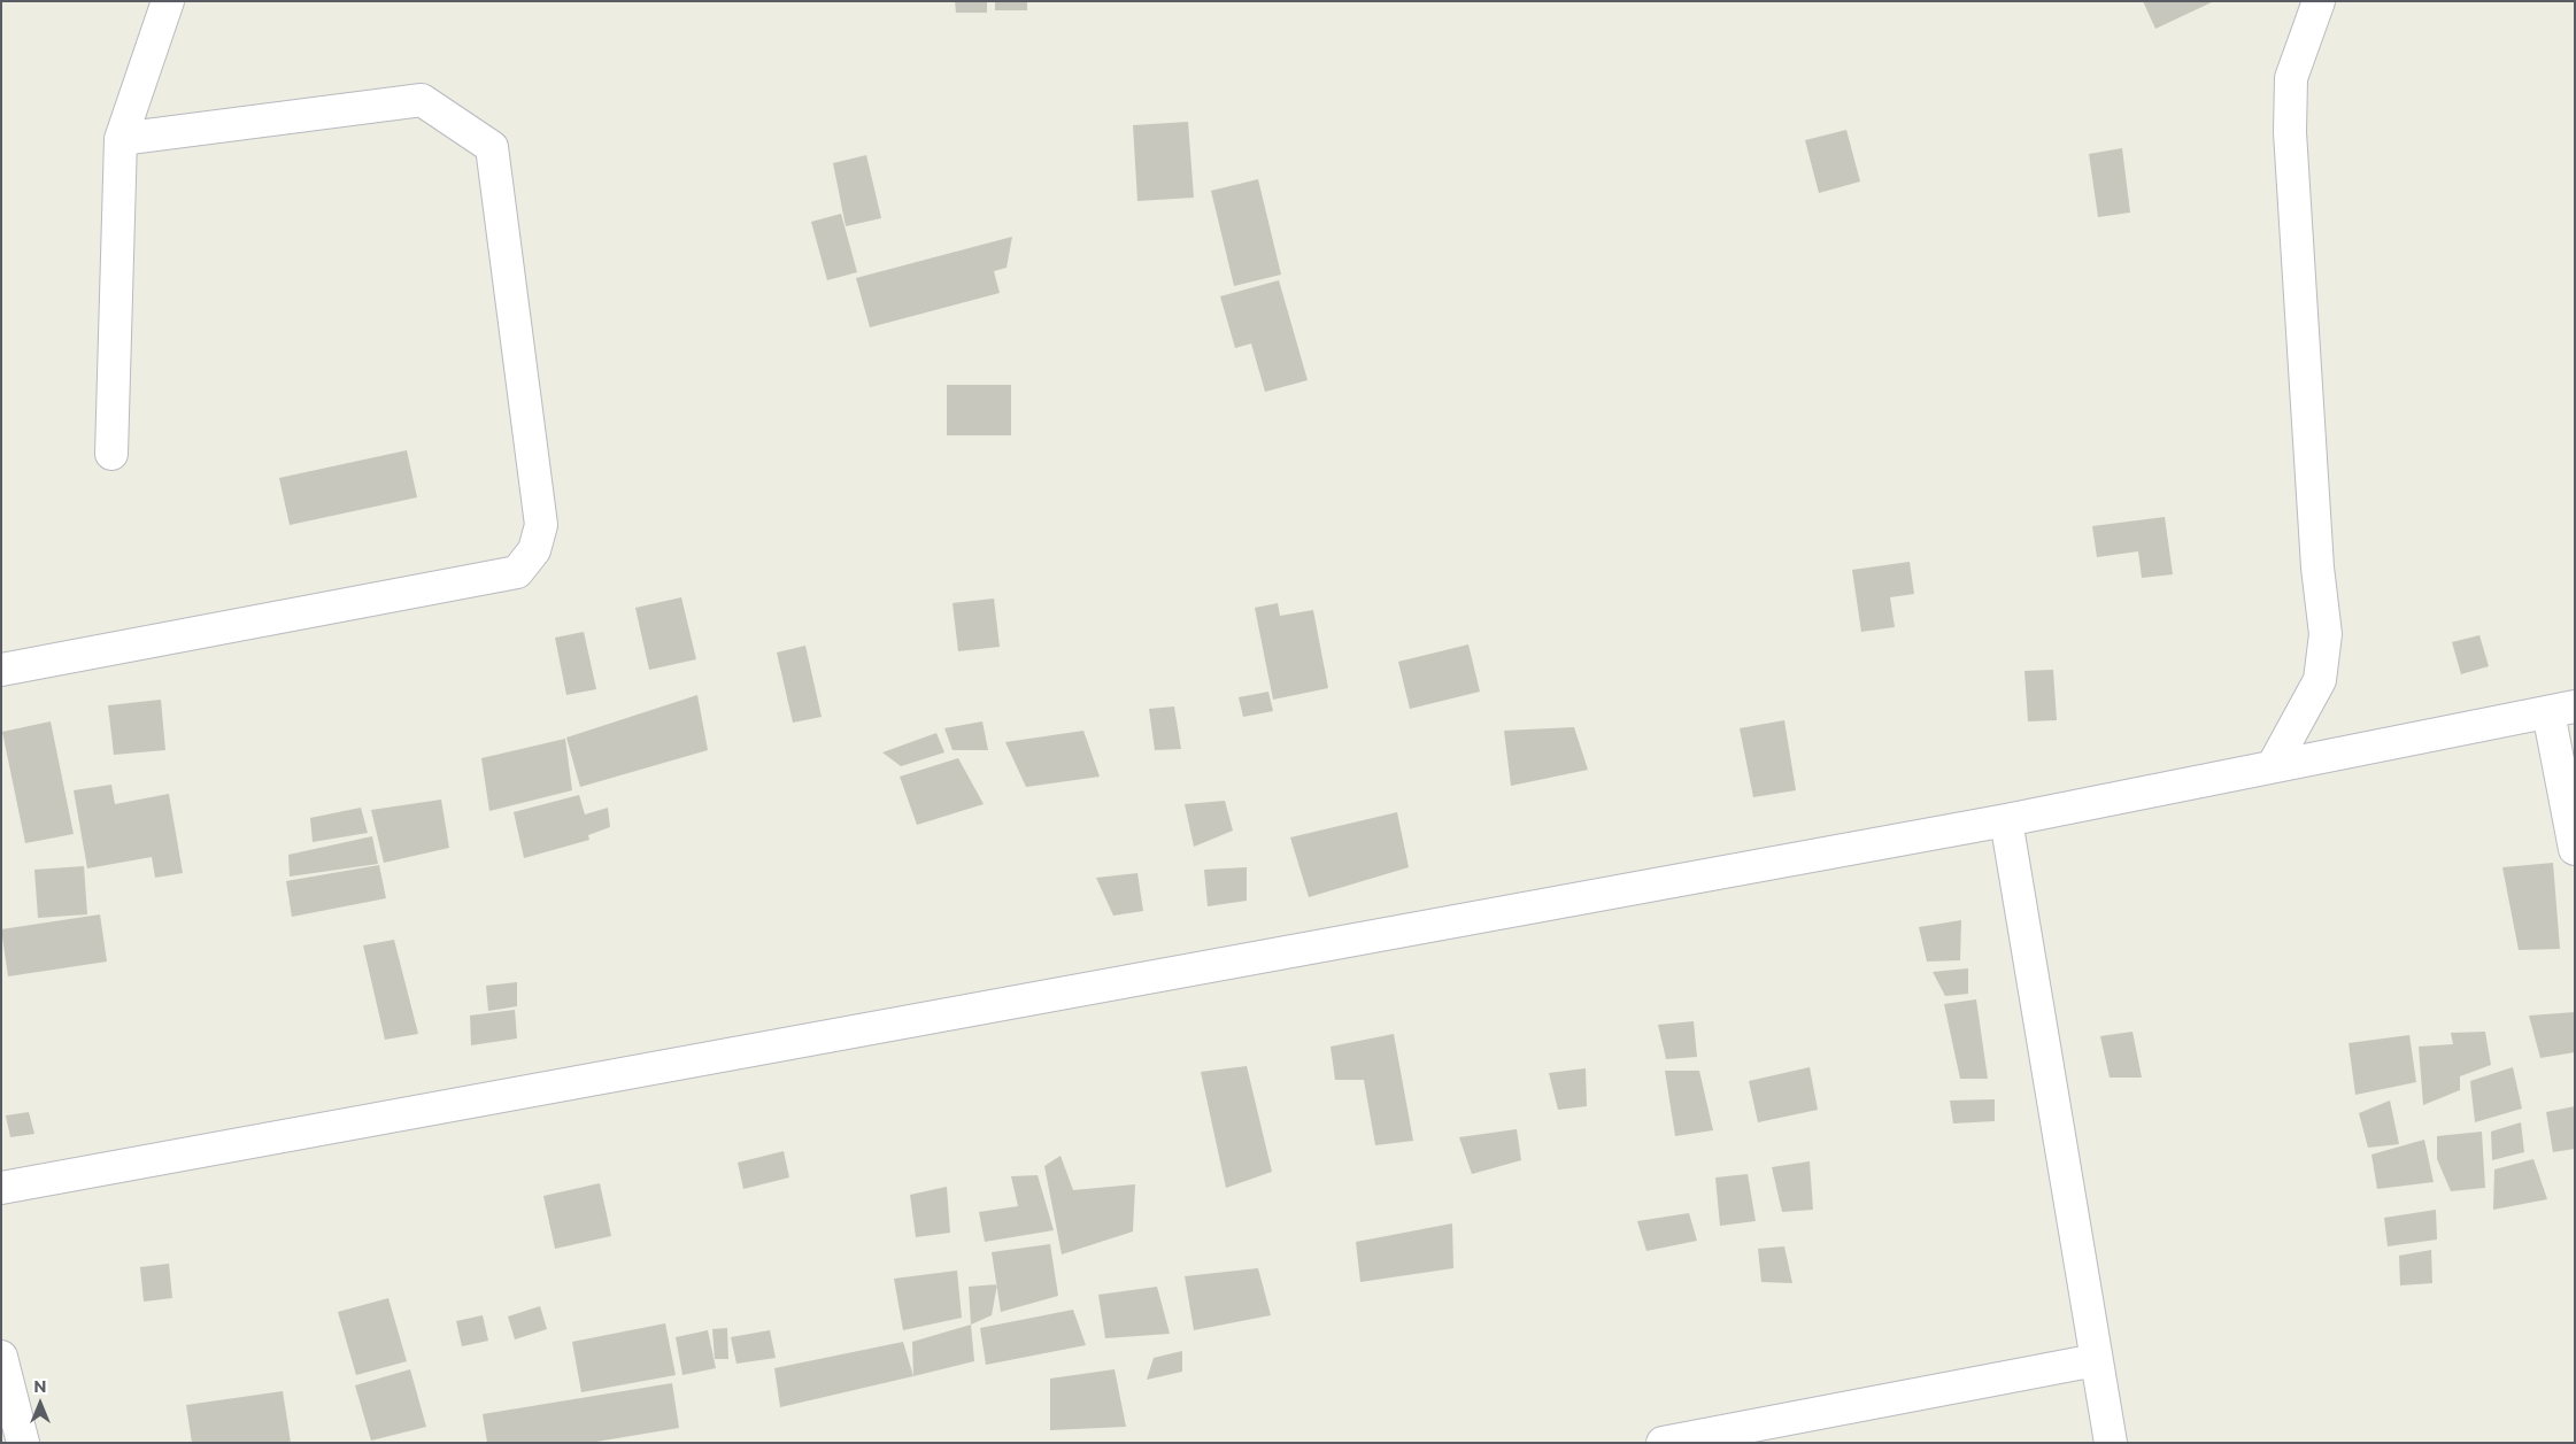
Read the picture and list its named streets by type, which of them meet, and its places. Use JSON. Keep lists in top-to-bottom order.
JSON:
{
  "north": "top"
}
